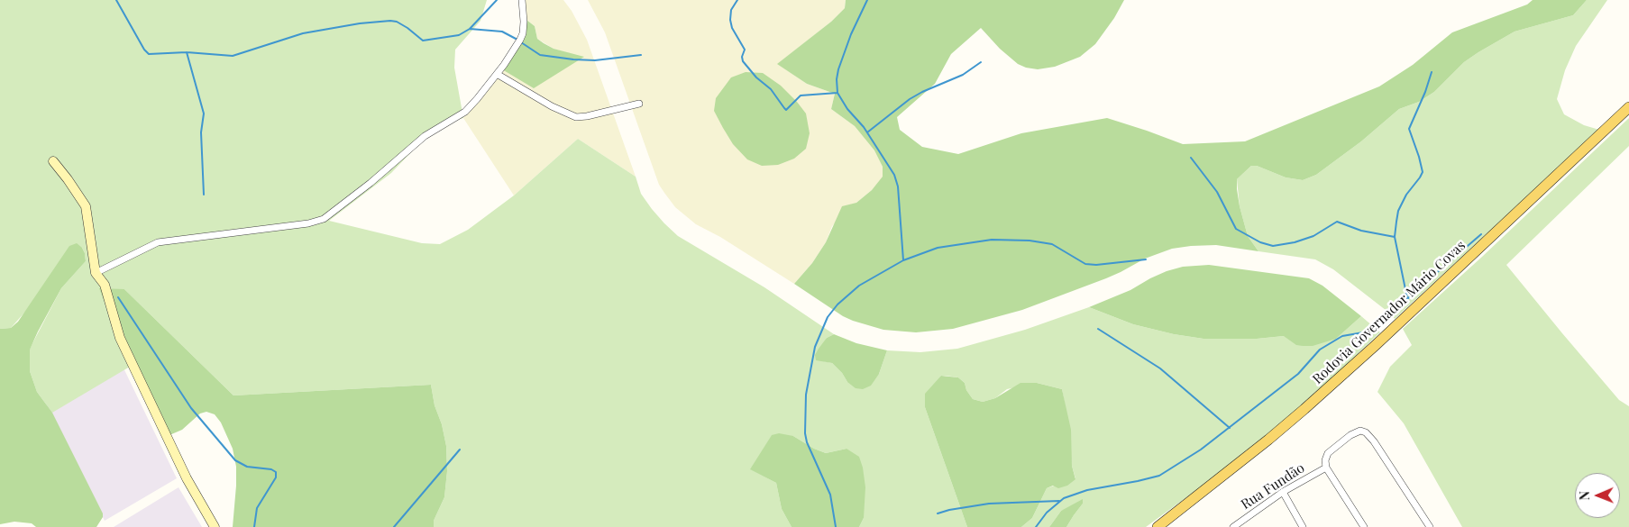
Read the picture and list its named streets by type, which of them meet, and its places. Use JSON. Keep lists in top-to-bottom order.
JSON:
{
  "streets": {
    "main road": ["Rodovia Governador Mário Covas"],
    "street": ["Rua Fundão"]
  },
  "north": "left"
}
